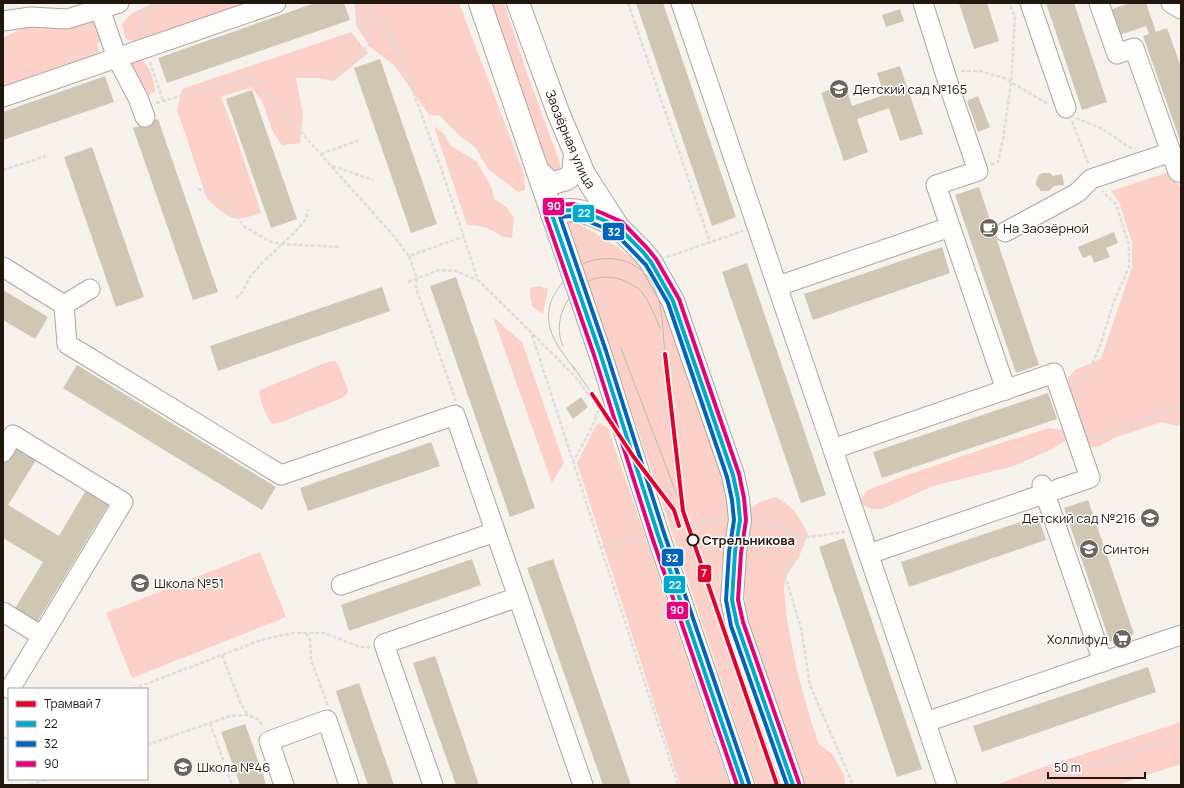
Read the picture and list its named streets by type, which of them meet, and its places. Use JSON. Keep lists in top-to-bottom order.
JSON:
{
  "streets": {
    "main road": ["Заозёрная улица"]
  },
  "places": {
    "school or university": [
      "Детский сад №165",
      "Детский сад №216",
      "Синтон",
      "Школа №51",
      "Школа №46"
    ],
    "cafe": ["На Заозёрной"],
    "other": ["Стрельникова"],
    "supermarket": ["Холлифуд"]
  },
  "lines": [
    "transit line 90",
    "transit line 22",
    "transit line 32",
    "tram line 7"
  ],
  "legend": [
    "Трамвай 7",
    "22",
    "32",
    "90"
  ],
  "scale_bar": "50 m"
}
